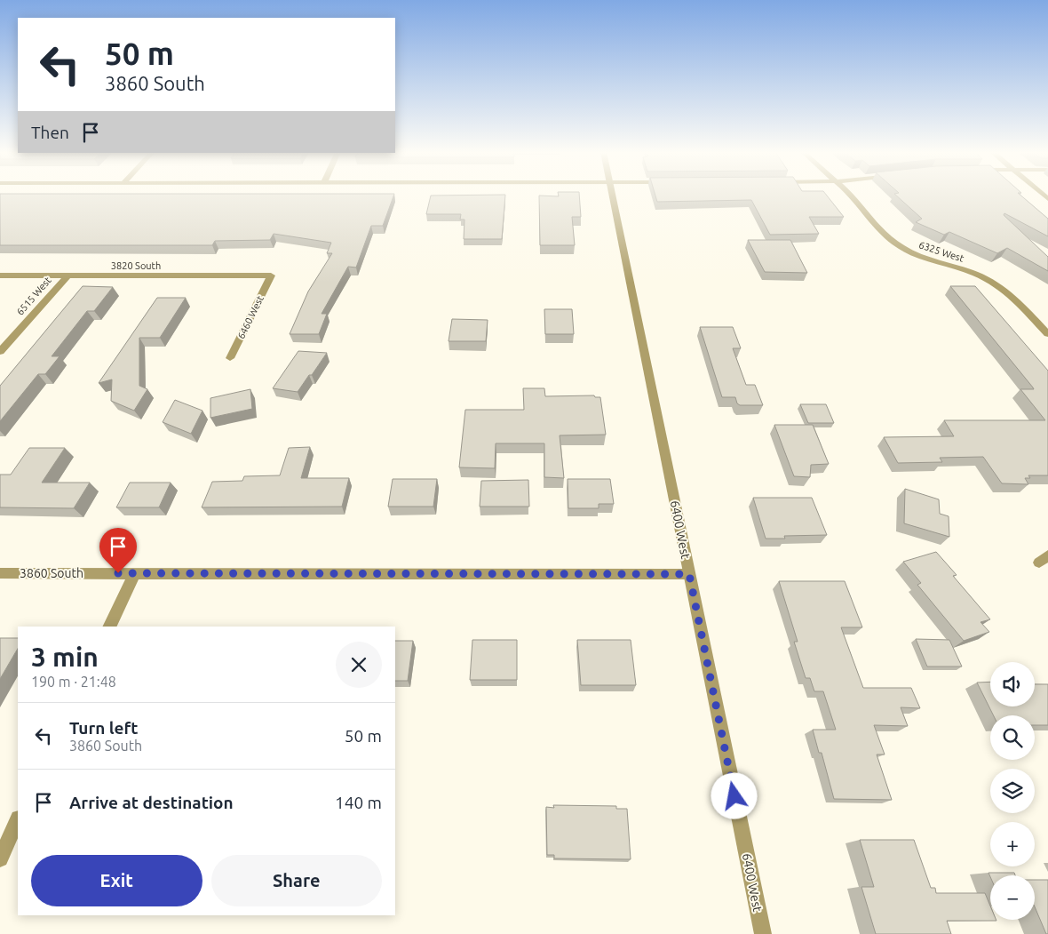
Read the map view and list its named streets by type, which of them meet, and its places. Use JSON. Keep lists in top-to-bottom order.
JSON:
{
  "streets": {
    "street": [
      "6325 West",
      "3820 South",
      "6515 West",
      "6460 West",
      "6400 West",
      "3860 South"
    ]
  },
  "crossings": [
    ["3820 South", "6515 West"],
    ["3820 South", "6460 West"],
    ["6400 West", "3860 South"]
  ],
  "page": {
    "turn": ["50 m", "3860 South"],
    "then": "Then",
    "heading": ["3 min", "190 m · 21:48"],
    "map_buttons": ["+", "−"],
    "list": [
      {
        "name": "Turn left",
        "note": "3860 South",
        "value": "50 m"
      },
      {
        "name": "Arrive at destination",
        "value": "140 m"
      }
    ],
    "buttons": ["Exit", "Share"]
  }
}
